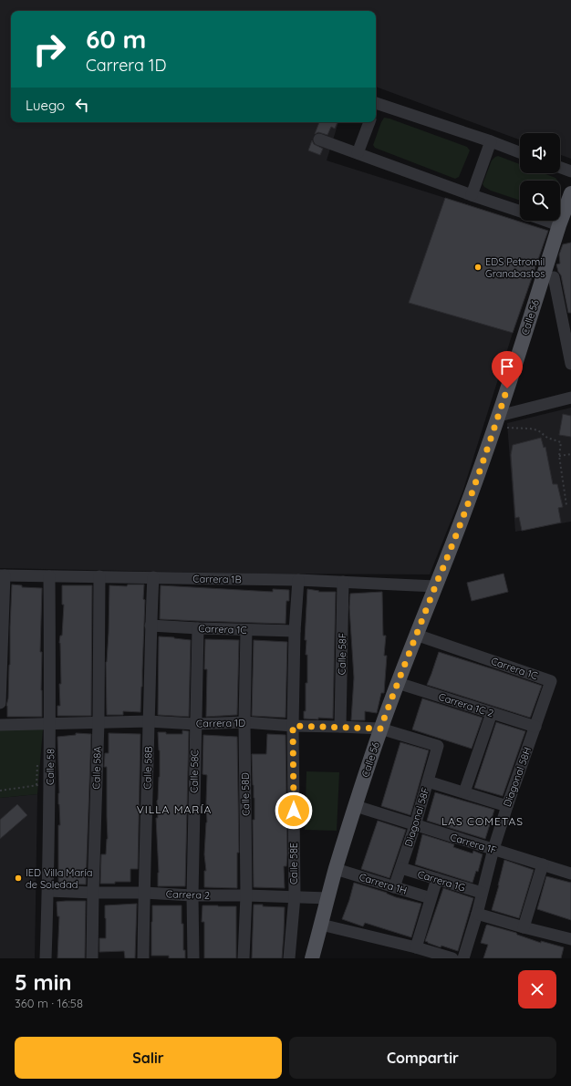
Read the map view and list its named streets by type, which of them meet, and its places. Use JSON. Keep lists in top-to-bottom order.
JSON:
{
  "streets": {
    "main road": ["Calle 56"],
    "street": [
      "Carrera 1B",
      "Carrera 1C",
      "Calle 58F",
      "Carrera 1C 2",
      "Carrera 1D",
      "Calle 58",
      "Calle 58A",
      "Calle 58B",
      "Calle 58C",
      "Diagonal 58H",
      "Calle 58D",
      "Diagonal 58F",
      "Carrera 1F",
      "Calle 58E",
      "Carrera 1G",
      "Carrera 1H",
      "Carrera 2"
    ]
  },
  "crossings": [
    ["Calle 56", "Carrera 1B"],
    ["Calle 56", "Carrera 1C"],
    ["Calle 56", "Carrera 1C 2"],
    ["Calle 56", "Carrera 1D"],
    ["Calle 56", "Carrera 1F"],
    ["Calle 56", "Carrera 1H"],
    ["Calle 56", "Carrera 2"],
    ["Carrera 1B", "Calle 58F"],
    ["Carrera 1B", "Calle 58"],
    ["Carrera 1B", "Calle 58A"],
    ["Carrera 1B", "Calle 58B"],
    ["Carrera 1C", "Calle 58B"],
    ["Carrera 1C", "Calle 58C"],
    ["Carrera 1C", "Diagonal 58H"],
    ["Carrera 1C", "Calle 58D"],
    ["Calle 58F", "Carrera 1D"],
    ["Carrera 1C 2", "Diagonal 58H"],
    ["Carrera 1D", "Calle 58"],
    ["Carrera 1D", "Calle 58A"],
    ["Carrera 1D", "Calle 58B"],
    ["Carrera 1D", "Calle 58C"],
    ["Carrera 1D", "Calle 58D"],
    ["Carrera 1D", "Diagonal 58F"],
    ["Carrera 1D", "Calle 58E"],
    ["Calle 58", "Carrera 2"],
    ["Calle 58A", "Carrera 2"],
    ["Calle 58B", "Carrera 2"],
    ["Calle 58C", "Carrera 2"],
    ["Diagonal 58H", "Carrera 1F"],
    ["Diagonal 58H", "Carrera 1G"],
    ["Calle 58D", "Carrera 2"],
    ["Diagonal 58F", "Carrera 1F"],
    ["Diagonal 58F", "Carrera 1G"],
    ["Diagonal 58F", "Carrera 1H"],
    ["Calle 58E", "Carrera 2"]
  ],
  "districts": ["VILLA MARÍA", "LAS COMETAS"],
  "places": ["EDS Petromil Granabastos", "IED Villa María de Soledad"],
  "page": {
    "turn": ["60 m", "Carrera 1D"],
    "then": "Luego",
    "heading": ["5 min", "360 m · 16:58"],
    "buttons": ["Salir", "Compartir"]
  }
}
